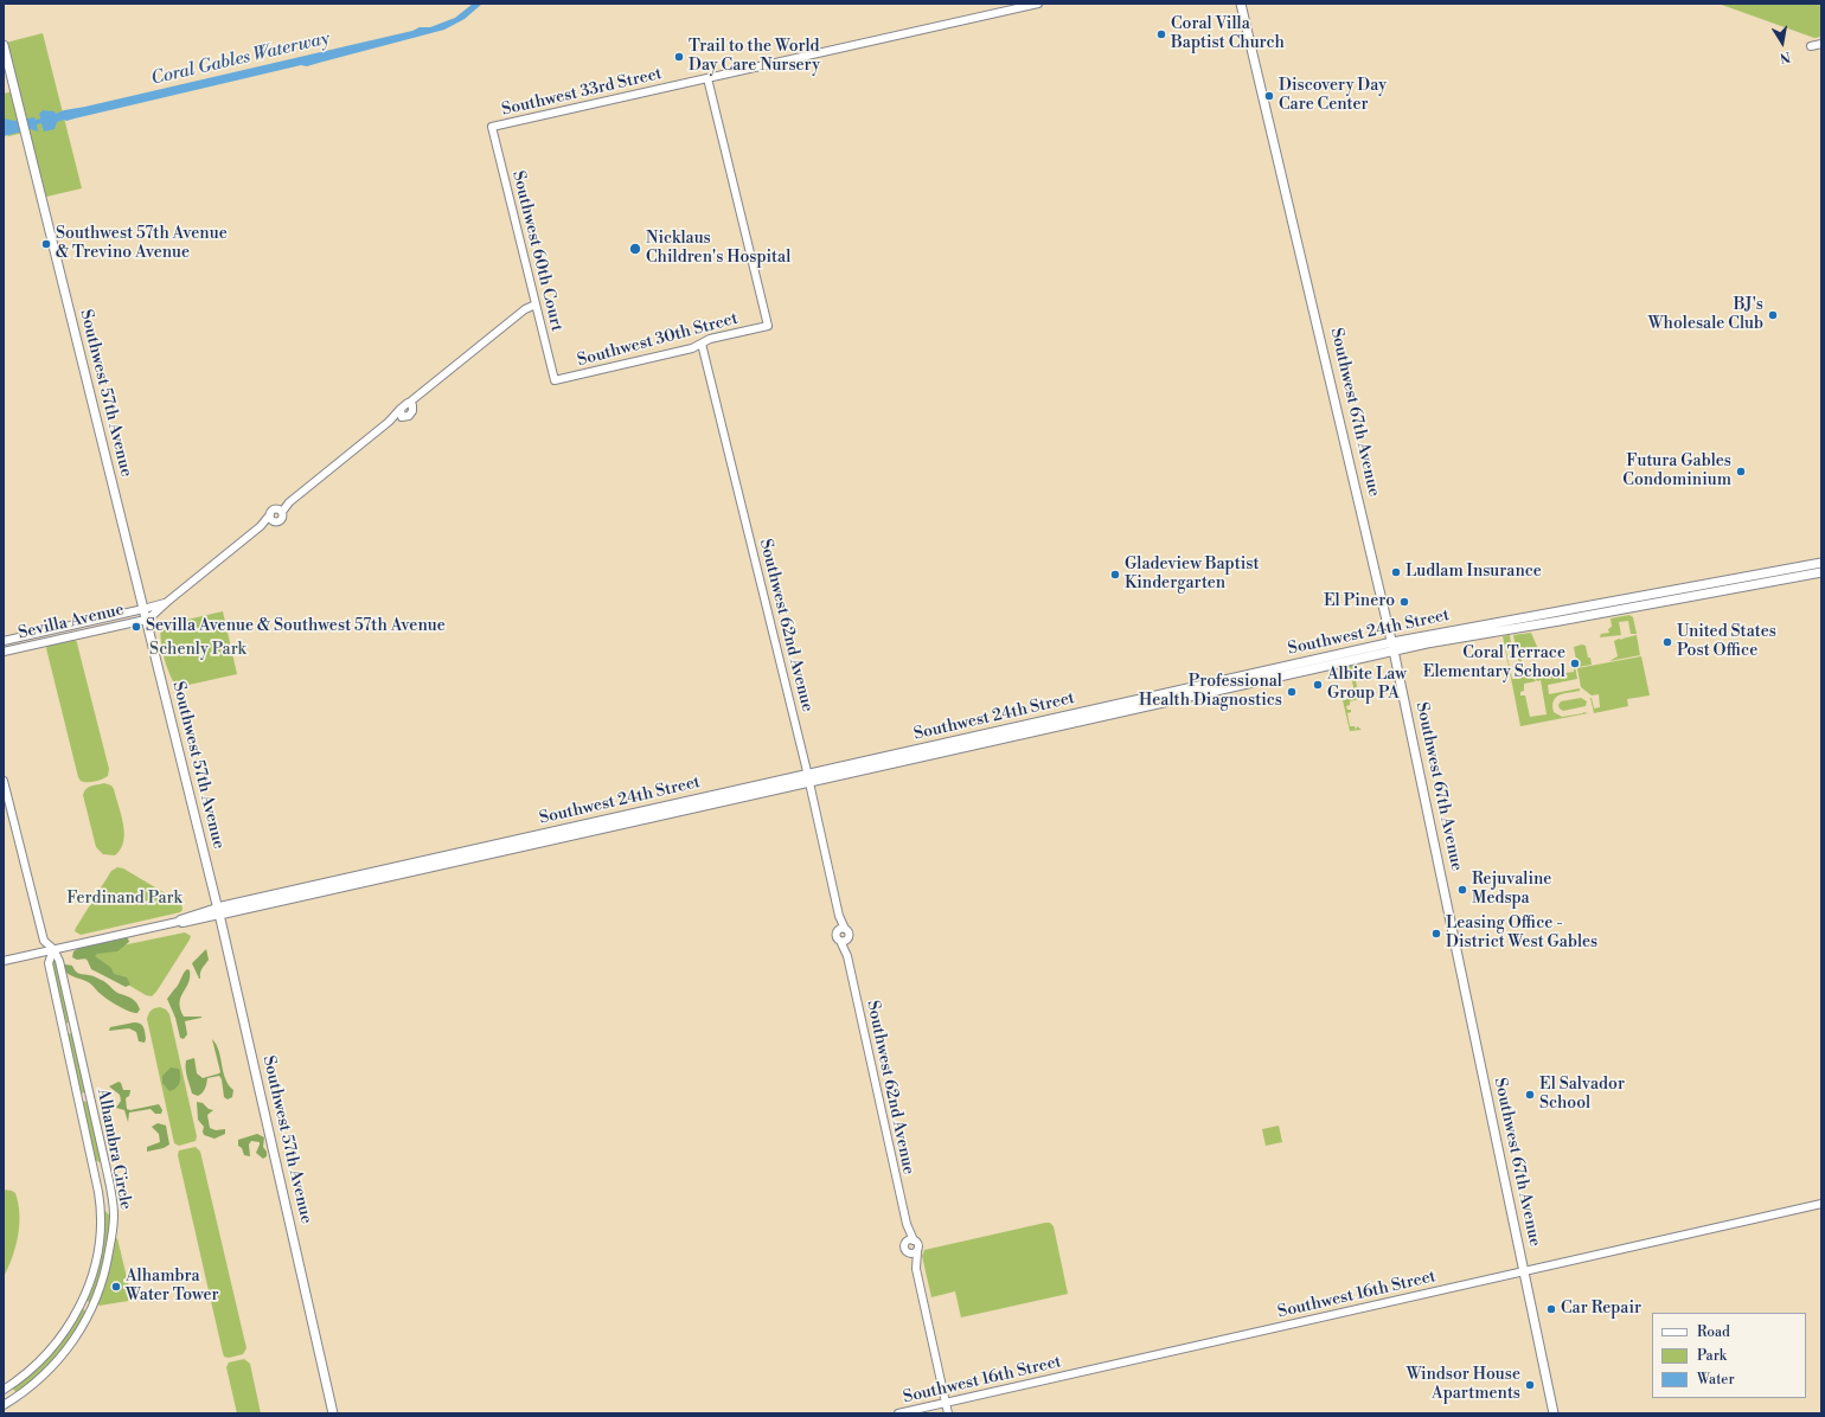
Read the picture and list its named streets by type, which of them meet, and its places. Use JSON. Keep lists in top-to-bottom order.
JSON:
{
  "streets": {
    "main road": ["Southwest 57th Avenue", "Southwest 67th Avenue", "Southwest 24th Street"],
    "street": [
      "Southwest 33rd Street",
      "Southwest 60th Court",
      "Southwest 30th Street",
      "Sevilla Avenue",
      "Southwest 62nd Avenue",
      "Alhambra Circle",
      "Southwest 16th Street"
    ]
  },
  "crossings": [
    ["Southwest 33rd Street", "Southwest 60th Court"],
    ["Southwest 33rd Street", "Southwest 30th Street"],
    ["Southwest 60th Court", "Southwest 30th Street"],
    ["Southwest 30th Street", "Southwest 62nd Avenue"],
    ["Southwest 57th Avenue", "Sevilla Avenue"],
    ["Southwest 57th Avenue", "Southwest 24th Street"],
    ["Southwest 67th Avenue", "Southwest 24th Street"],
    ["Southwest 67th Avenue", "Southwest 16th Street"],
    ["Southwest 62nd Avenue", "Southwest 24th Street"],
    ["Southwest 24th Street", "Alhambra Circle"]
  ],
  "water": ["Coral Gables Waterway"],
  "parks": ["Schenly Park", "Ferdinand Park"],
  "places": [
    "Coral Villa Baptist Church",
    "Trail to the World Day Care Nursery",
    "Discovery Day Care Center",
    "Southwest 57th Avenue & Trevino Avenue",
    "Nicklaus Children's Hospital",
    "BJ's Wholesale Club",
    "Futura Gables Condominium",
    "Ludlam Insurance",
    "Gladeview Baptist Kindergarten",
    "El Pinero",
    "Sevilla Avenue & Southwest 57th Avenue",
    "United States Post Office",
    "Coral Terrace Elementary School",
    "Albite Law Group PA",
    "Professional Health Diagnostics",
    "Rejuvaline Medspa",
    "Leasing Office - District West Gables",
    "El Salvador School",
    "Alhambra Water Tower",
    "Car Repair",
    "Windsor House Apartments"
  ],
  "legend": ["Road", "Park", "Water"],
  "north": "bottom"
}
